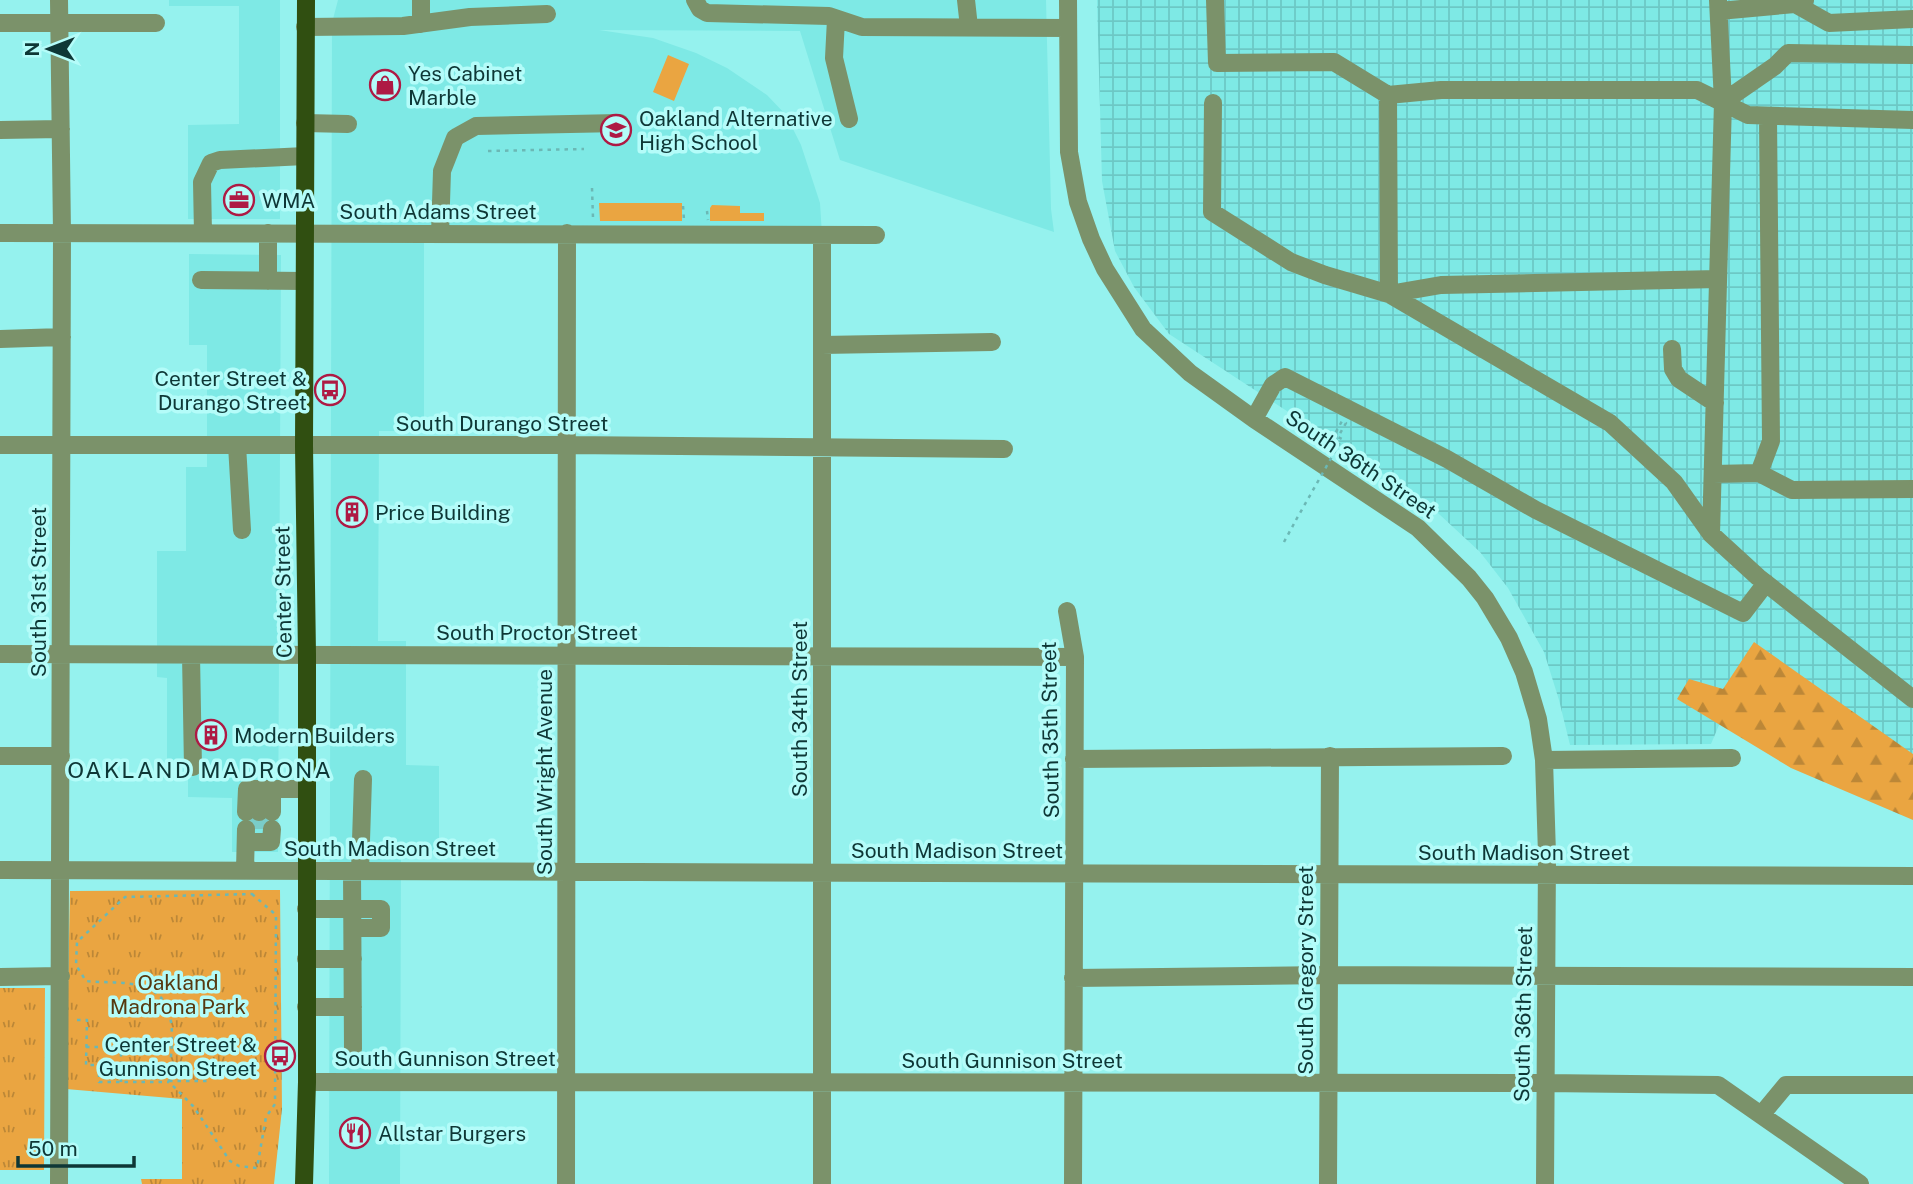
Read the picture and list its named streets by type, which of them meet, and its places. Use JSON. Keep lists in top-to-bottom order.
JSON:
{
  "streets": {
    "main road": ["Center Street"],
    "street": [
      "South Adams Street",
      "South Durango Street",
      "South 36th Street",
      "South 31st Street",
      "South Proctor Street",
      "South 34th Street",
      "South 35th Street",
      "South Wright Avenue",
      "South Madison Street",
      "South Gregory Street",
      "South Gunnison Street"
    ]
  },
  "crossings": [
    ["South Adams Street", "South 31st Street"],
    ["South Adams Street", "Center Street"],
    ["South Adams Street", "South 34th Street"],
    ["South Adams Street", "South Wright Avenue"],
    ["South Durango Street", "South 31st Street"],
    ["South Durango Street", "Center Street"],
    ["South Durango Street", "South 34th Street"],
    ["South Durango Street", "South Wright Avenue"],
    ["South 36th Street", "South Madison Street"],
    ["South 36th Street", "South Gunnison Street"],
    ["South 31st Street", "South Proctor Street"],
    ["South 31st Street", "South Madison Street"],
    ["Center Street", "South Proctor Street"],
    ["Center Street", "South Madison Street"],
    ["Center Street", "South Gunnison Street"],
    ["South Proctor Street", "South 34th Street"],
    ["South Proctor Street", "South 35th Street"],
    ["South Proctor Street", "South Wright Avenue"],
    ["South 34th Street", "South Madison Street"],
    ["South 34th Street", "South Gunnison Street"],
    ["South 35th Street", "South Madison Street"],
    ["South 35th Street", "South Gunnison Street"],
    ["South Wright Avenue", "South Madison Street"],
    ["South Wright Avenue", "South Gunnison Street"],
    ["South Madison Street", "South Gregory Street"],
    ["South Gregory Street", "South Gunnison Street"]
  ],
  "districts": ["OAKLAND MADRONA"],
  "parks": ["Oakland Madrona Park"],
  "places": {
    "shop": ["Yes Cabinet Marble"],
    "school or university": ["Oakland Alternative High School"],
    "office": ["WMA"],
    "bus stop": ["Center Street & Durango Street", "Center Street & Gunnison Street"],
    "building": ["Price Building", "Modern Builders"],
    "restaurant": ["Allstar Burgers"]
  },
  "scale_bar": "50 m",
  "north": "left"
}
